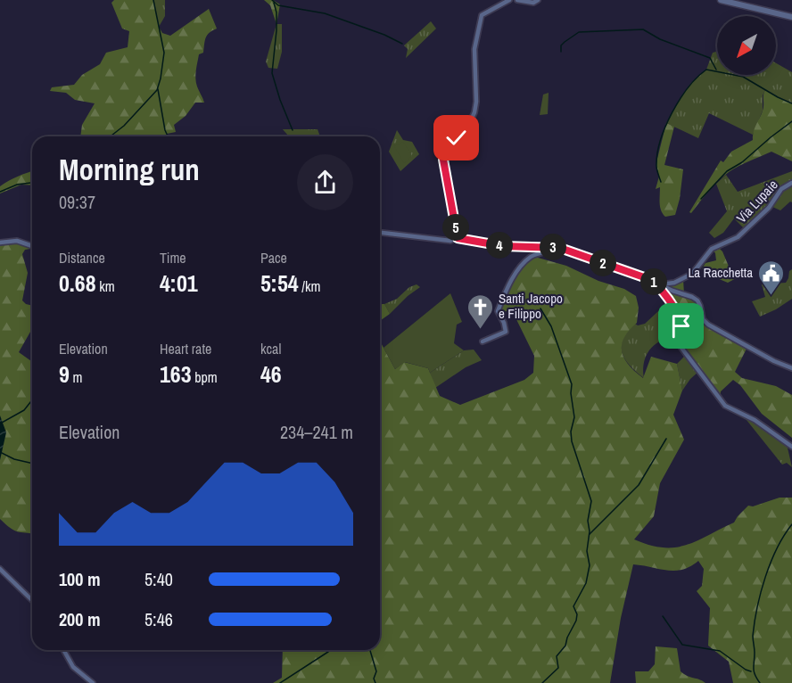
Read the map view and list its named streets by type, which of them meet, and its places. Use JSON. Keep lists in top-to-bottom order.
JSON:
{
  "streets": {
    "street": ["Via Lupaie"]
  },
  "places": {
    "public building": ["La Racchetta"],
    "church": ["Santi Jacopo e Filippo"]
  },
  "north": "bottom left",
  "page": {
    "heading": ["Morning run", "09:37"],
    "pins": [
      "5",
      "4",
      "3",
      "2",
      "1"
    ],
    "stats": [
      ["Distance", "0.68 km"],
      ["Time", "4:01"],
      ["Pace", "5:54 /km"],
      ["Elevation", "9 m"],
      ["Heart rate", "163 bpm"],
      ["kcal", "46"]
    ],
    "chart": ["Elevation", "234–241 m"],
    "list": [
      {
        "name": "100 m",
        "note": "5:40"
      },
      {
        "name": "200 m",
        "note": "5:46"
      }
    ]
  }
}
